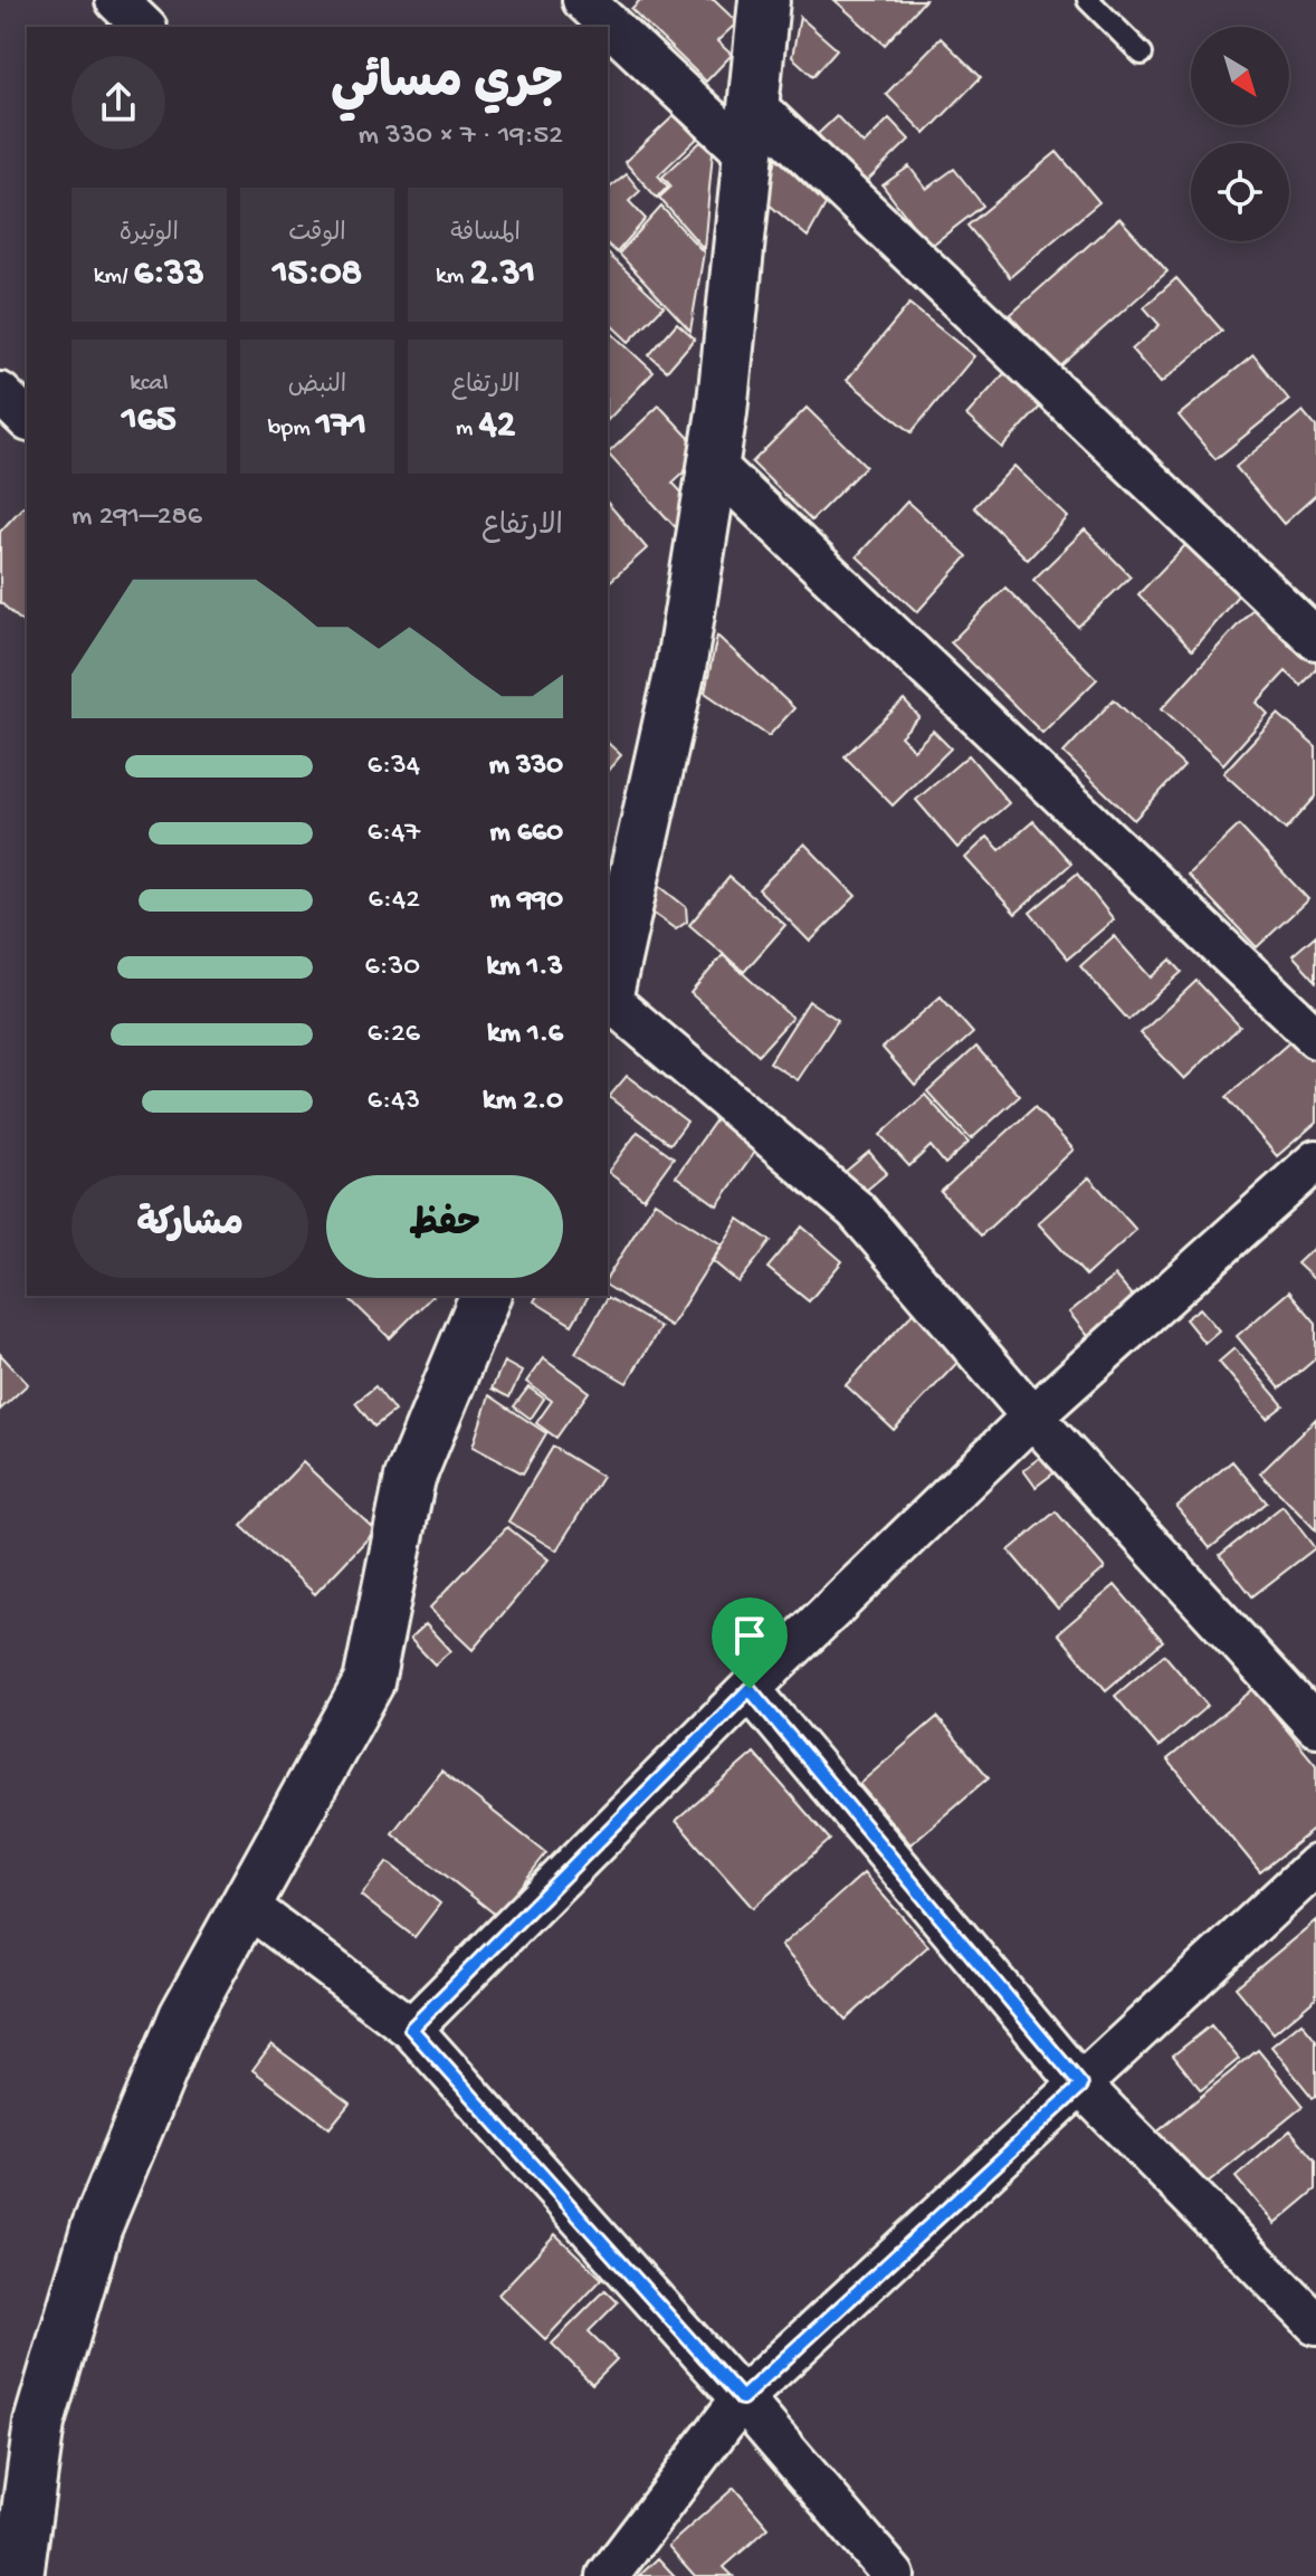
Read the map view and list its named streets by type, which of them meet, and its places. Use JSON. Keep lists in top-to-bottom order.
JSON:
{
  "north": "bottom right",
  "page": {
    "heading": ["جري مسائي", "19:52 · 7 × 330 m"],
    "stats": [
      ["المسافة", "2.31 km"],
      ["الوقت", "15:08"],
      ["الوتيرة", "6:33 /km"],
      ["الارتفاع", "42 m"],
      ["النبض", "171 bpm"],
      ["kcal", "165"]
    ],
    "chart": ["الارتفاع", "286–291 m"],
    "list": [
      {
        "name": "330 m",
        "note": "6:34"
      },
      {
        "name": "660 m",
        "note": "6:47"
      },
      {
        "name": "990 m",
        "note": "6:42"
      },
      {
        "name": "1.3 km",
        "note": "6:30"
      },
      {
        "name": "1.6 km",
        "note": "6:26"
      },
      {
        "name": "2.0 km",
        "note": "6:43"
      }
    ],
    "buttons": ["حفظ", "مشاركة"]
  }
}
